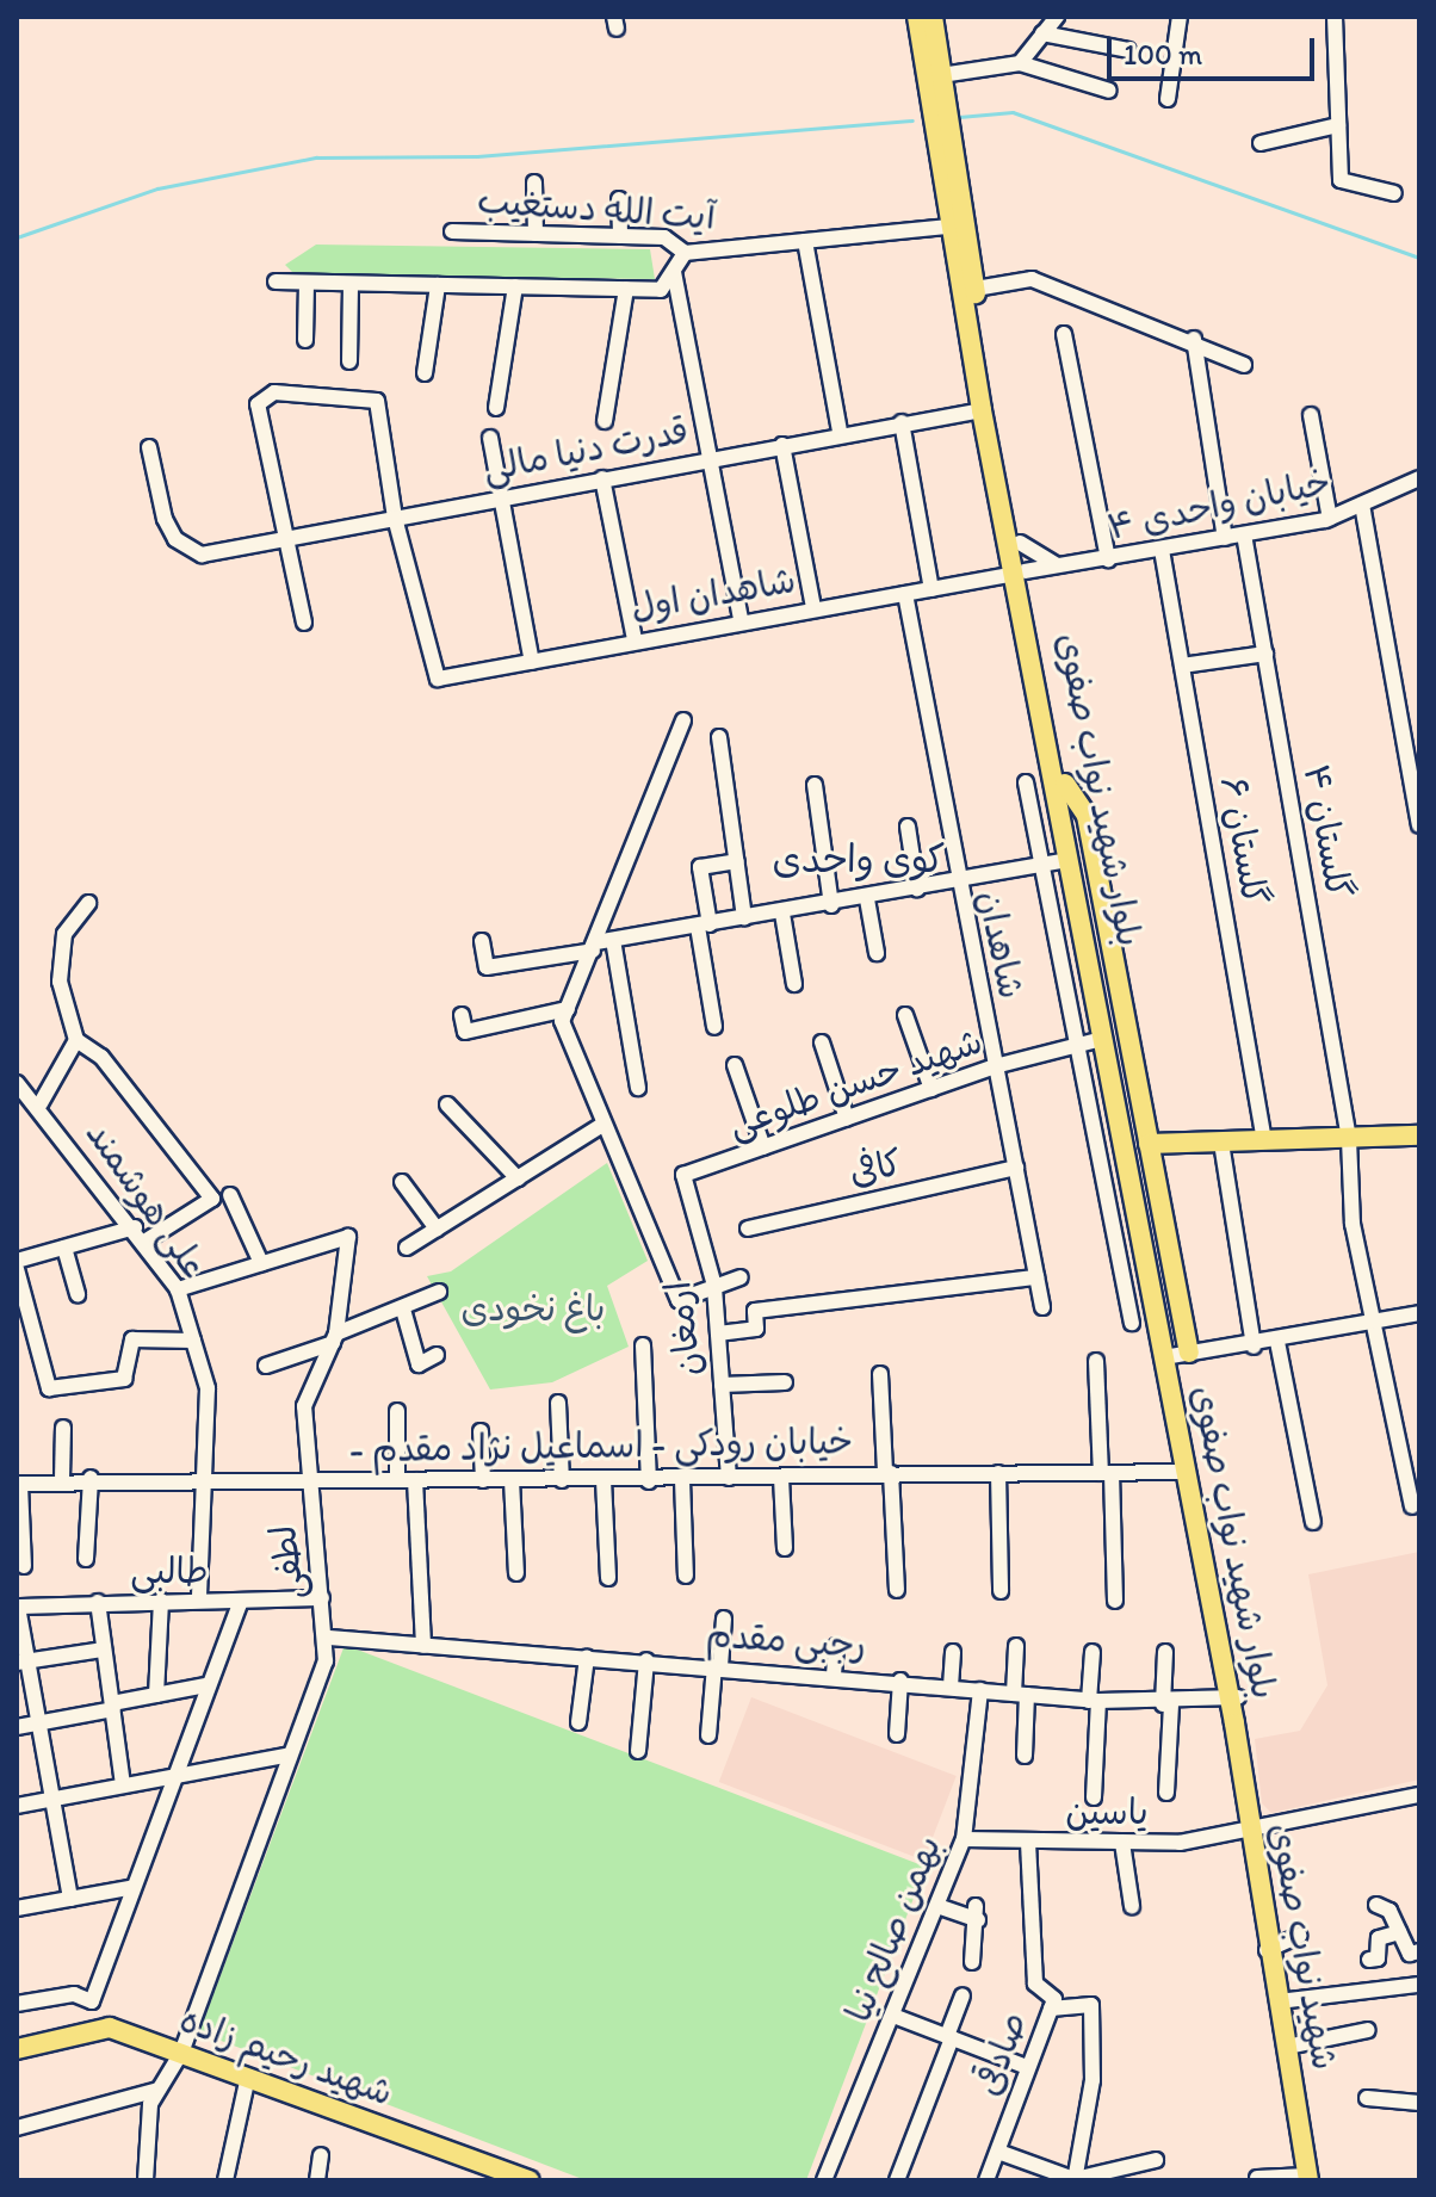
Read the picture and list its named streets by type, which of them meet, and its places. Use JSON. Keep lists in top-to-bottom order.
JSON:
{
  "streets": {
    "main road": ["بلوار شهید نواب صفوی", "شهید نواب صفوی", "شهید رحیم زاده"],
    "street": [
      "آیت الله دستغیب",
      "قدرت دنیا مالی",
      "خیابان واحدی ۴",
      "شاهدان اول",
      "گلستان ۴",
      "گلستان ۶",
      "شاهدان",
      "شهید حسن طلوعی",
      "کافی",
      "علی هوشمند",
      "ارمغان",
      "- خیابان رودکی - اسماعیل نژاد مقدم",
      "لطفی",
      "طالبی",
      "رجبی مقدم",
      "یاسین",
      "بهمن صالح نیا",
      "صادقی"
    ]
  },
  "crossings": [
    ["آیت الله دستغیب", "بلوار شهید نواب صفوی"],
    ["قدرت دنیا مالی", "شاهدان اول"],
    ["قدرت دنیا مالی", "بلوار شهید نواب صفوی"],
    ["خیابان واحدی ۴", "شاهدان اول"],
    ["خیابان واحدی ۴", "بلوار شهید نواب صفوی"],
    ["خیابان واحدی ۴", "گلستان ۴"],
    ["خیابان واحدی ۴", "گلستان ۶"],
    ["شاهدان اول", "بلوار شهید نواب صفوی"],
    ["شاهدان اول", "شاهدان"],
    ["بلوار شهید نواب صفوی", "شهید حسن طلوعی"],
    ["بلوار شهید نواب صفوی", "- خیابان رودکی - اسماعیل نژاد مقدم"],
    ["بلوار شهید نواب صفوی", "رجبی مقدم"],
    ["بلوار شهید نواب صفوی", "شهید نواب صفوی"],
    ["شاهدان", "شهید حسن طلوعی"],
    ["شاهدان", "کافی"],
    ["شهید حسن طلوعی", "ارمغان"],
    ["علی هوشمند", "- خیابان رودکی - اسماعیل نژاد مقدم"],
    ["علی هوشمند", "طالبی"],
    ["ارمغان", "- خیابان رودکی - اسماعیل نژاد مقدم"],
    ["- خیابان رودکی - اسماعیل نژاد مقدم", "لطفی"],
    ["لطفی", "طالبی"],
    ["لطفی", "رجبی مقدم"],
    ["رجبی مقدم", "بهمن صالح نیا"],
    ["یاسین", "بهمن صالح نیا"],
    ["یاسین", "شهید نواب صفوی"],
    ["یاسین", "صادقی"]
  ],
  "districts": ["کوی واحدی"],
  "parks": ["باغ نخودی"],
  "scale_bar": "100 m"
}
